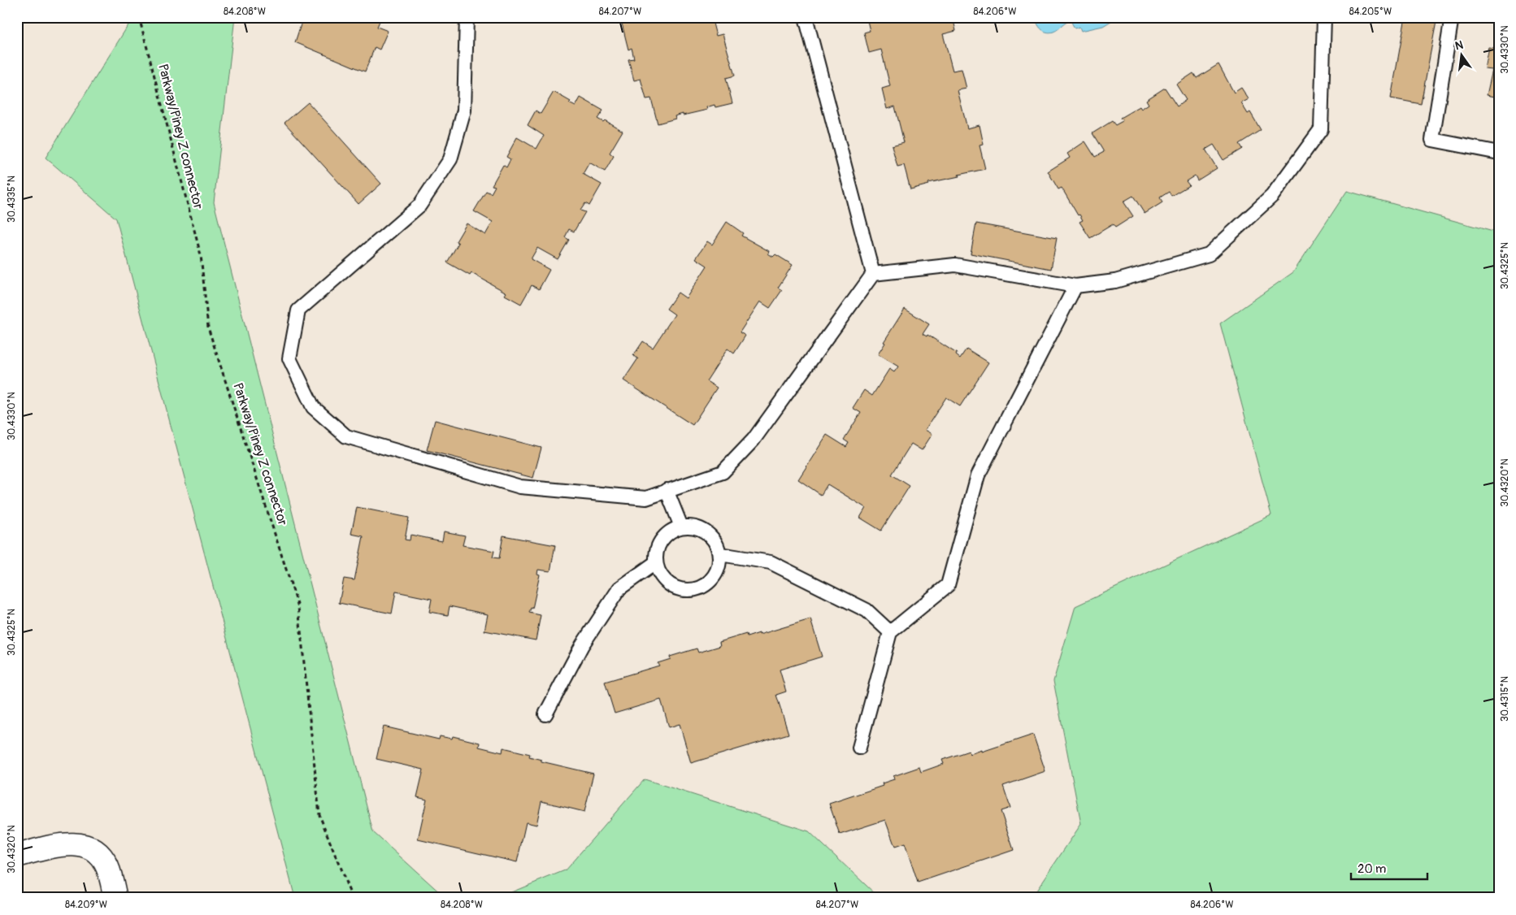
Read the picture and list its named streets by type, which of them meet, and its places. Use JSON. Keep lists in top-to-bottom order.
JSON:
{
  "streets": {
    "path": ["Parkway/Piney Z connector"]
  },
  "scale_bar": "20 m",
  "north": "top",
  "coordinates": [
    "84.208°W",
    "84.207°W",
    "84.206°W",
    "84.205°W",
    "30.4330°N",
    "30.4335°N",
    "30.4325°N",
    "30.4320°N",
    "30.4315°N",
    "84.209°W"
  ]
}
